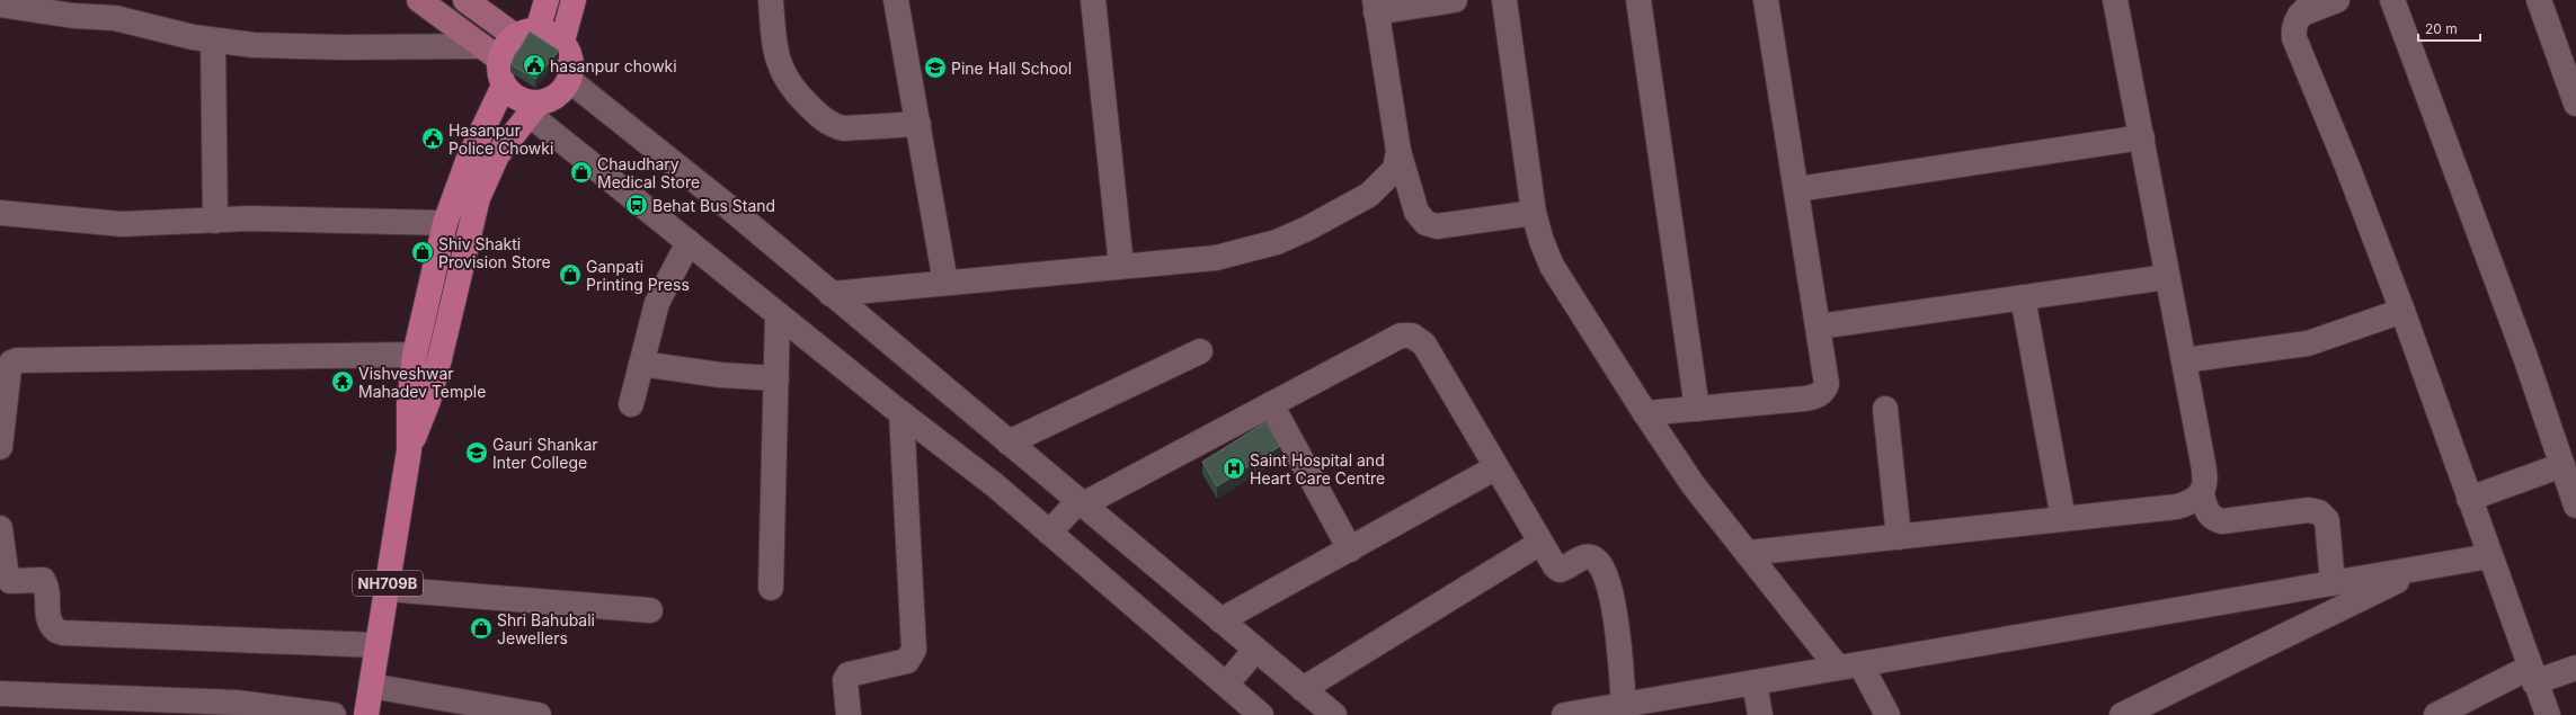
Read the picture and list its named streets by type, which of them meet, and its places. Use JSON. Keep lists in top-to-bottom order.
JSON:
{
  "streets": {
    "highway": ["NH709B"]
  },
  "places": {
    "public building": ["hasanpur chowki", "Hasanpur Police Chowki"],
    "school or university": ["Pine Hall School", "Gauri Shankar Inter College"],
    "shop": [
      "Chaudhary Medical Store",
      "Shiv Shakti Provision Store",
      "Ganpati Printing Press",
      "Shri Bahubali Jewellers"
    ],
    "bus stop": ["Behat Bus Stand"],
    "temple": ["Vishveshwar Mahadev Temple"],
    "hospital": ["Saint Hospital and Heart Care Centre"]
  },
  "scale_bar": "20 m"
}
